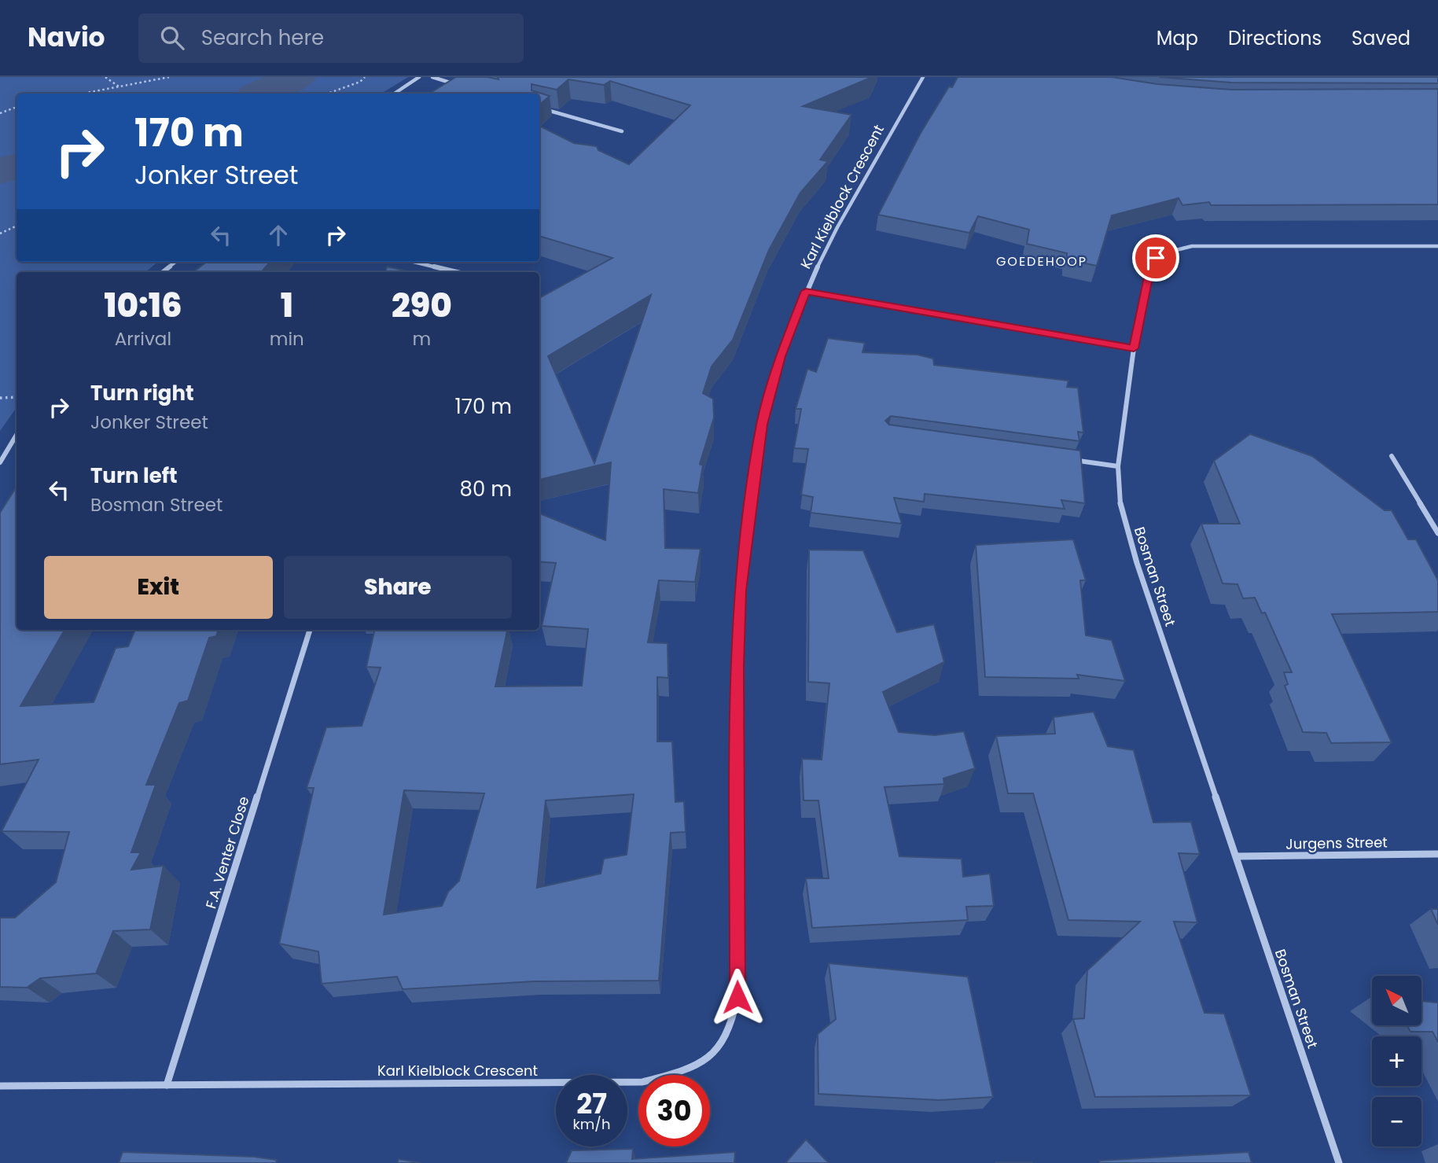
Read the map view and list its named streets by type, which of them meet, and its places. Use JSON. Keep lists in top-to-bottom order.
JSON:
{
  "streets": {
    "street": [
      "Karl Kielblock Crescent",
      "Bosman Street",
      "Jurgens Street",
      "F.A. Venter Close"
    ]
  },
  "crossings": [
    ["Karl Kielblock Crescent", "F.A. Venter Close"],
    ["Bosman Street", "Jurgens Street"]
  ],
  "districts": ["GOEDEHOOP"],
  "north": "top left",
  "page": {
    "header": "Navio",
    "search": "Search here",
    "nav": ["Map", "Directions", "Saved"],
    "turn": ["170 m", "Jonker Street"],
    "eta": [
      "10:16",
      "Arrival",
      "1",
      "min",
      "290",
      "m"
    ],
    "list": [
      {
        "name": "Turn right",
        "note": "Jonker Street",
        "value": "170 m"
      },
      {
        "name": "Turn left",
        "note": "Bosman Street",
        "value": "80 m"
      }
    ],
    "buttons": ["Exit", "Share"],
    "map_buttons": ["+", "−"],
    "speed": "27 km/h",
    "limit": "30"
  }
}
